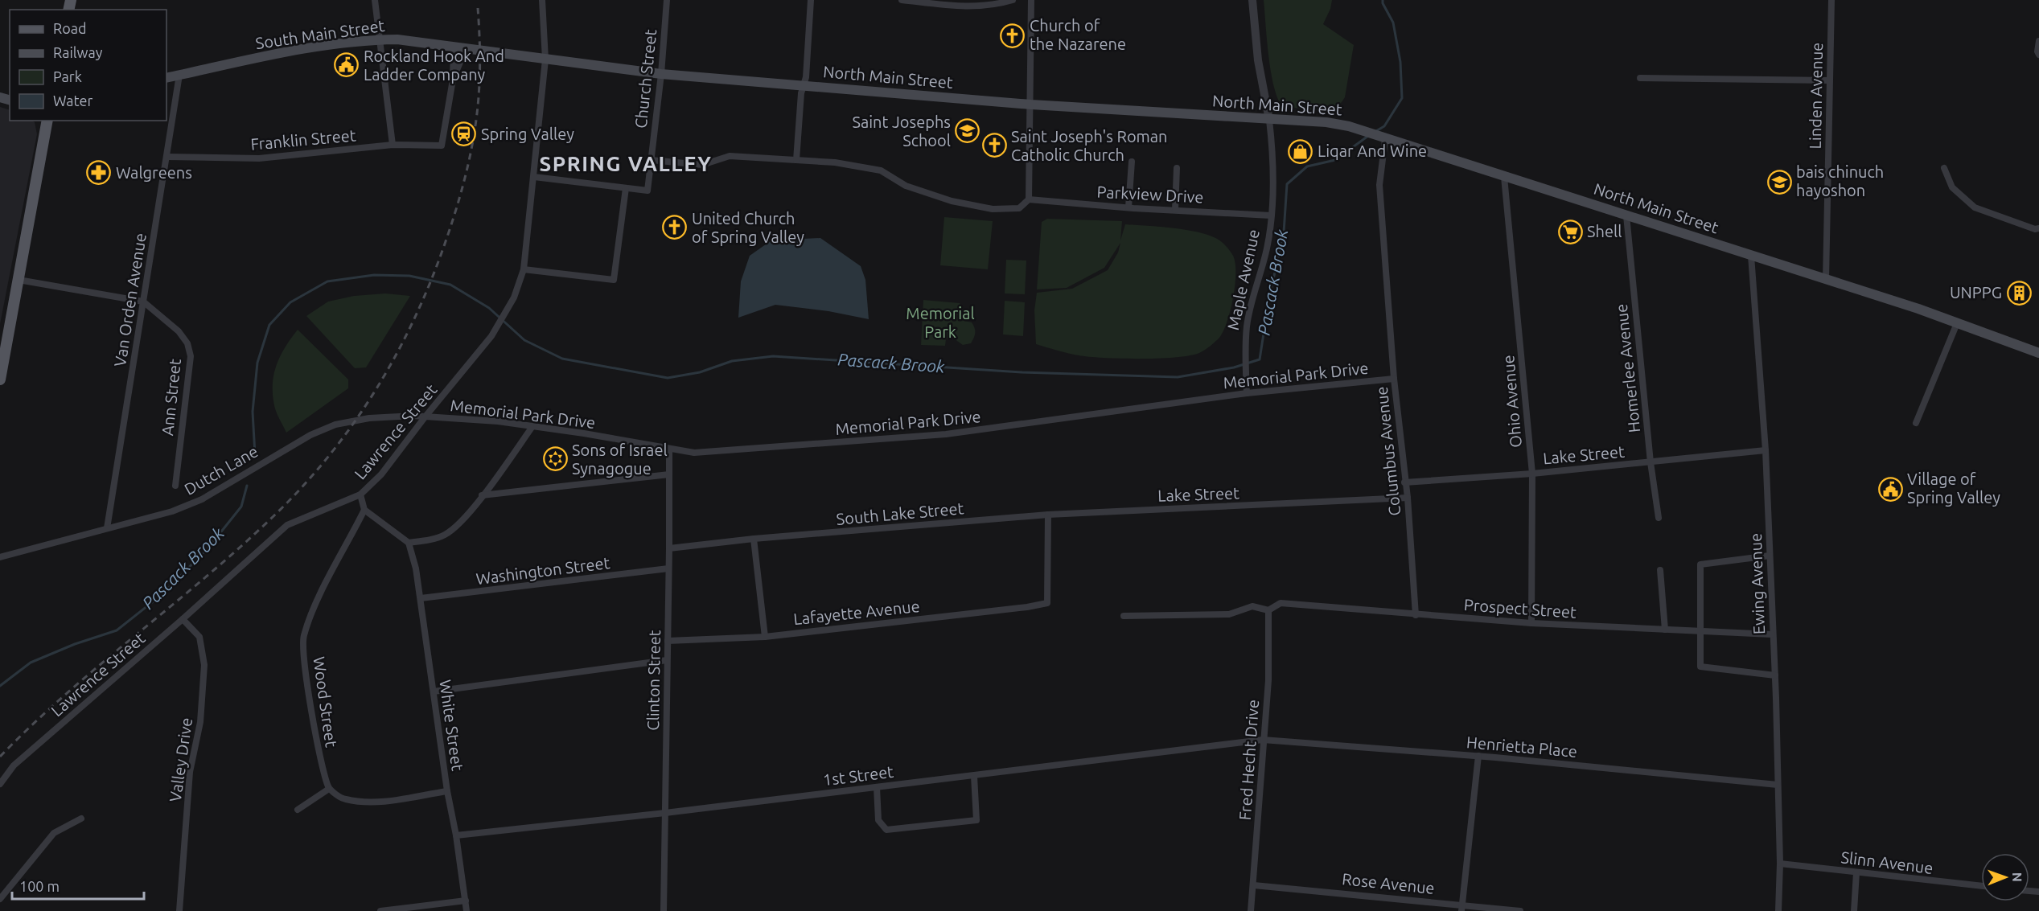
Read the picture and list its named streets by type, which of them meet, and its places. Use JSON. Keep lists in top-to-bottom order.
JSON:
{
  "streets": {
    "main road": ["South Main Street", "North Main Street"],
    "street": [
      "Church Street",
      "Linden Avenue",
      "Franklin Street",
      "Parkview Drive",
      "Maple Avenue",
      "Van Orden Avenue",
      "Homerlee Avenue",
      "Memorial Park Drive",
      "Ann Street",
      "Ohio Avenue",
      "Lawrence Street",
      "Columbus Avenue",
      "Lake Street",
      "Dutch Lane",
      "South Lake Street",
      "Washington Street",
      "Ewing Avenue",
      "Prospect Street",
      "Lafayette Avenue",
      "Clinton Street",
      "Wood Street",
      "White Street",
      "Henrietta Place",
      "Valley Drive",
      "Fred Hecht Drive",
      "1st Street",
      "Slinn Avenue",
      "Rose Avenue"
    ]
  },
  "crossings": [
    ["South Main Street", "North Main Street"],
    ["South Main Street", "Van Orden Avenue"],
    ["North Main Street", "Church Street"],
    ["North Main Street", "Linden Avenue"],
    ["North Main Street", "Maple Avenue"],
    ["North Main Street", "Homerlee Avenue"],
    ["North Main Street", "Ohio Avenue"],
    ["North Main Street", "Lawrence Street"],
    ["North Main Street", "Columbus Avenue"],
    ["North Main Street", "Ewing Avenue"],
    ["Franklin Street", "Van Orden Avenue"],
    ["Parkview Drive", "Maple Avenue"],
    ["Maple Avenue", "Memorial Park Drive"],
    ["Van Orden Avenue", "Ann Street"],
    ["Van Orden Avenue", "Dutch Lane"],
    ["Homerlee Avenue", "Lake Street"],
    ["Memorial Park Drive", "Lawrence Street"],
    ["Memorial Park Drive", "Columbus Avenue"],
    ["Memorial Park Drive", "Dutch Lane"],
    ["Memorial Park Drive", "Clinton Street"],
    ["Ohio Avenue", "Lake Street"],
    ["Ohio Avenue", "Prospect Street"],
    ["Lawrence Street", "Dutch Lane"],
    ["Lawrence Street", "Valley Drive"],
    ["Columbus Avenue", "Lake Street"],
    ["Columbus Avenue", "Prospect Street"],
    ["Lake Street", "South Lake Street"],
    ["Lake Street", "Ewing Avenue"],
    ["Lake Street", "Lafayette Avenue"],
    ["South Lake Street", "Lafayette Avenue"],
    ["Washington Street", "Clinton Street"],
    ["Washington Street", "White Street"],
    ["Ewing Avenue", "Prospect Street"],
    ["Ewing Avenue", "Henrietta Place"],
    ["Ewing Avenue", "Slinn Avenue"],
    ["Prospect Street", "Fred Hecht Drive"],
    ["Lafayette Avenue", "Clinton Street"],
    ["Clinton Street", "1st Street"],
    ["White Street", "1st Street"],
    ["Henrietta Place", "Fred Hecht Drive"],
    ["Henrietta Place", "1st Street"],
    ["Fred Hecht Drive", "1st Street"],
    ["Fred Hecht Drive", "Rose Avenue"]
  ],
  "districts": ["SPRING VALLEY"],
  "water": ["Pascack Brook"],
  "parks": ["Memorial Park"],
  "places": {
    "church": ["Church of the Nazarene", "Saint Joseph's Roman Catholic Church", "United Church of Spring Valley"],
    "public building": ["Rockland Hook And Ladder Company", "Village of Spring Valley"],
    "school or university": ["Saint Josephs School", "bais chinuch hayoshon"],
    "station": ["Spring Valley"],
    "shop": ["Liqar And Wine"],
    "pharmacy": ["Walgreens"],
    "supermarket": ["Shell"],
    "building": ["UNPPG"],
    "synagogue": ["Sons of Israel Synagogue"]
  },
  "legend": [
    "Road",
    "Railway",
    "Park",
    "Water"
  ],
  "scale_bar": "100 m",
  "north": "right"
}
